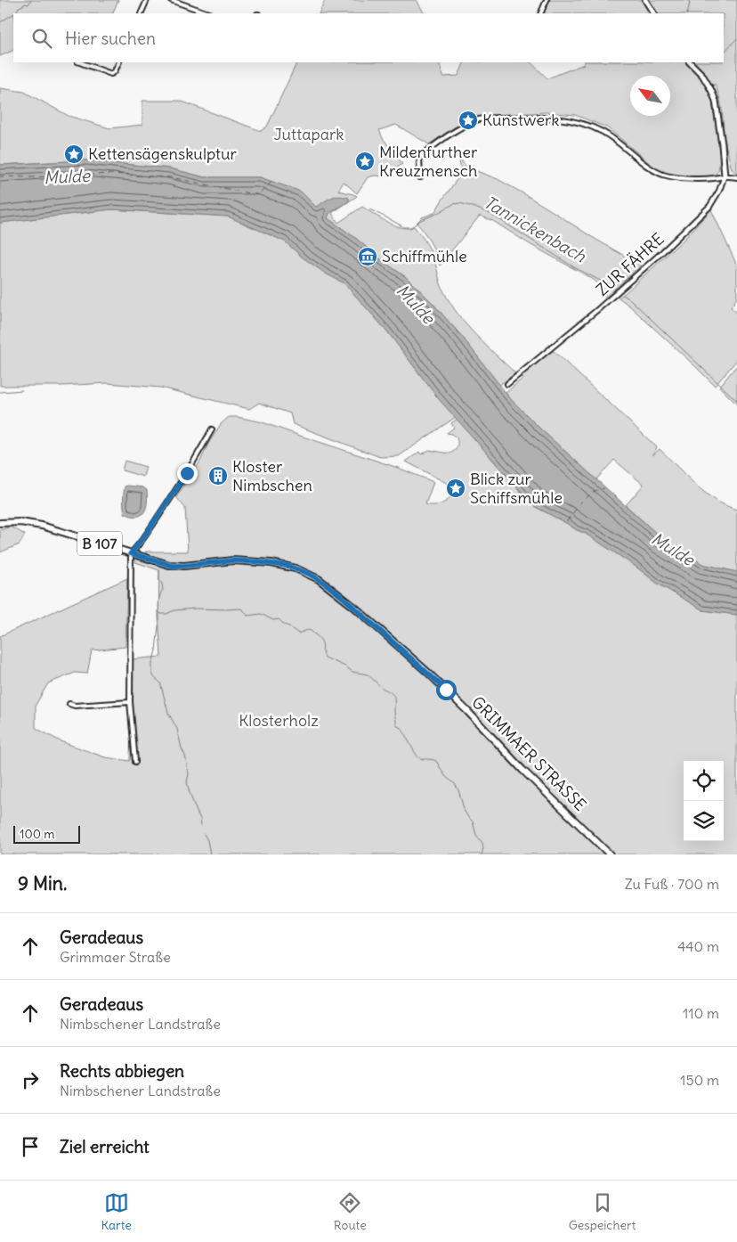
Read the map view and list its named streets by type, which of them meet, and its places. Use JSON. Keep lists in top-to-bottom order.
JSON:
{
  "streets": {
    "main road": ["B 107", "GRIMMAER STRASSE"],
    "street": ["ZUR FÄHRE"]
  },
  "crossings": [
    ["B 107", "GRIMMAER STRASSE"]
  ],
  "water": ["Mulde", "Tannickenbach"],
  "parks": ["Juttapark", "Klosterholz"],
  "places": {
    "place": [
      "Kunstwerk",
      "Kettensägenskulptur",
      "Mildenfurther Kreuzmensch",
      "Blick zur Schiffsmühle"
    ],
    "museum": ["Schiffmühle"],
    "building": ["Kloster Nimbschen"]
  },
  "scale_bar": "100 m",
  "north": "top left",
  "page": {
    "search": "Hier suchen",
    "scale": "100 m",
    "heading": ["9 Min.", "Zu Fuß · 700 m"],
    "list": [
      ["Geradeaus", "Grimmaer Straße", "440 m"],
      ["Geradeaus", "Nimbschener Landstraße", "110 m"],
      ["Rechts abbiegen", "Nimbschener Landstraße", "150 m"],
      "Ziel erreicht"
    ],
    "nav": ["Karte", "Route", "Gespeichert"]
  }
}
